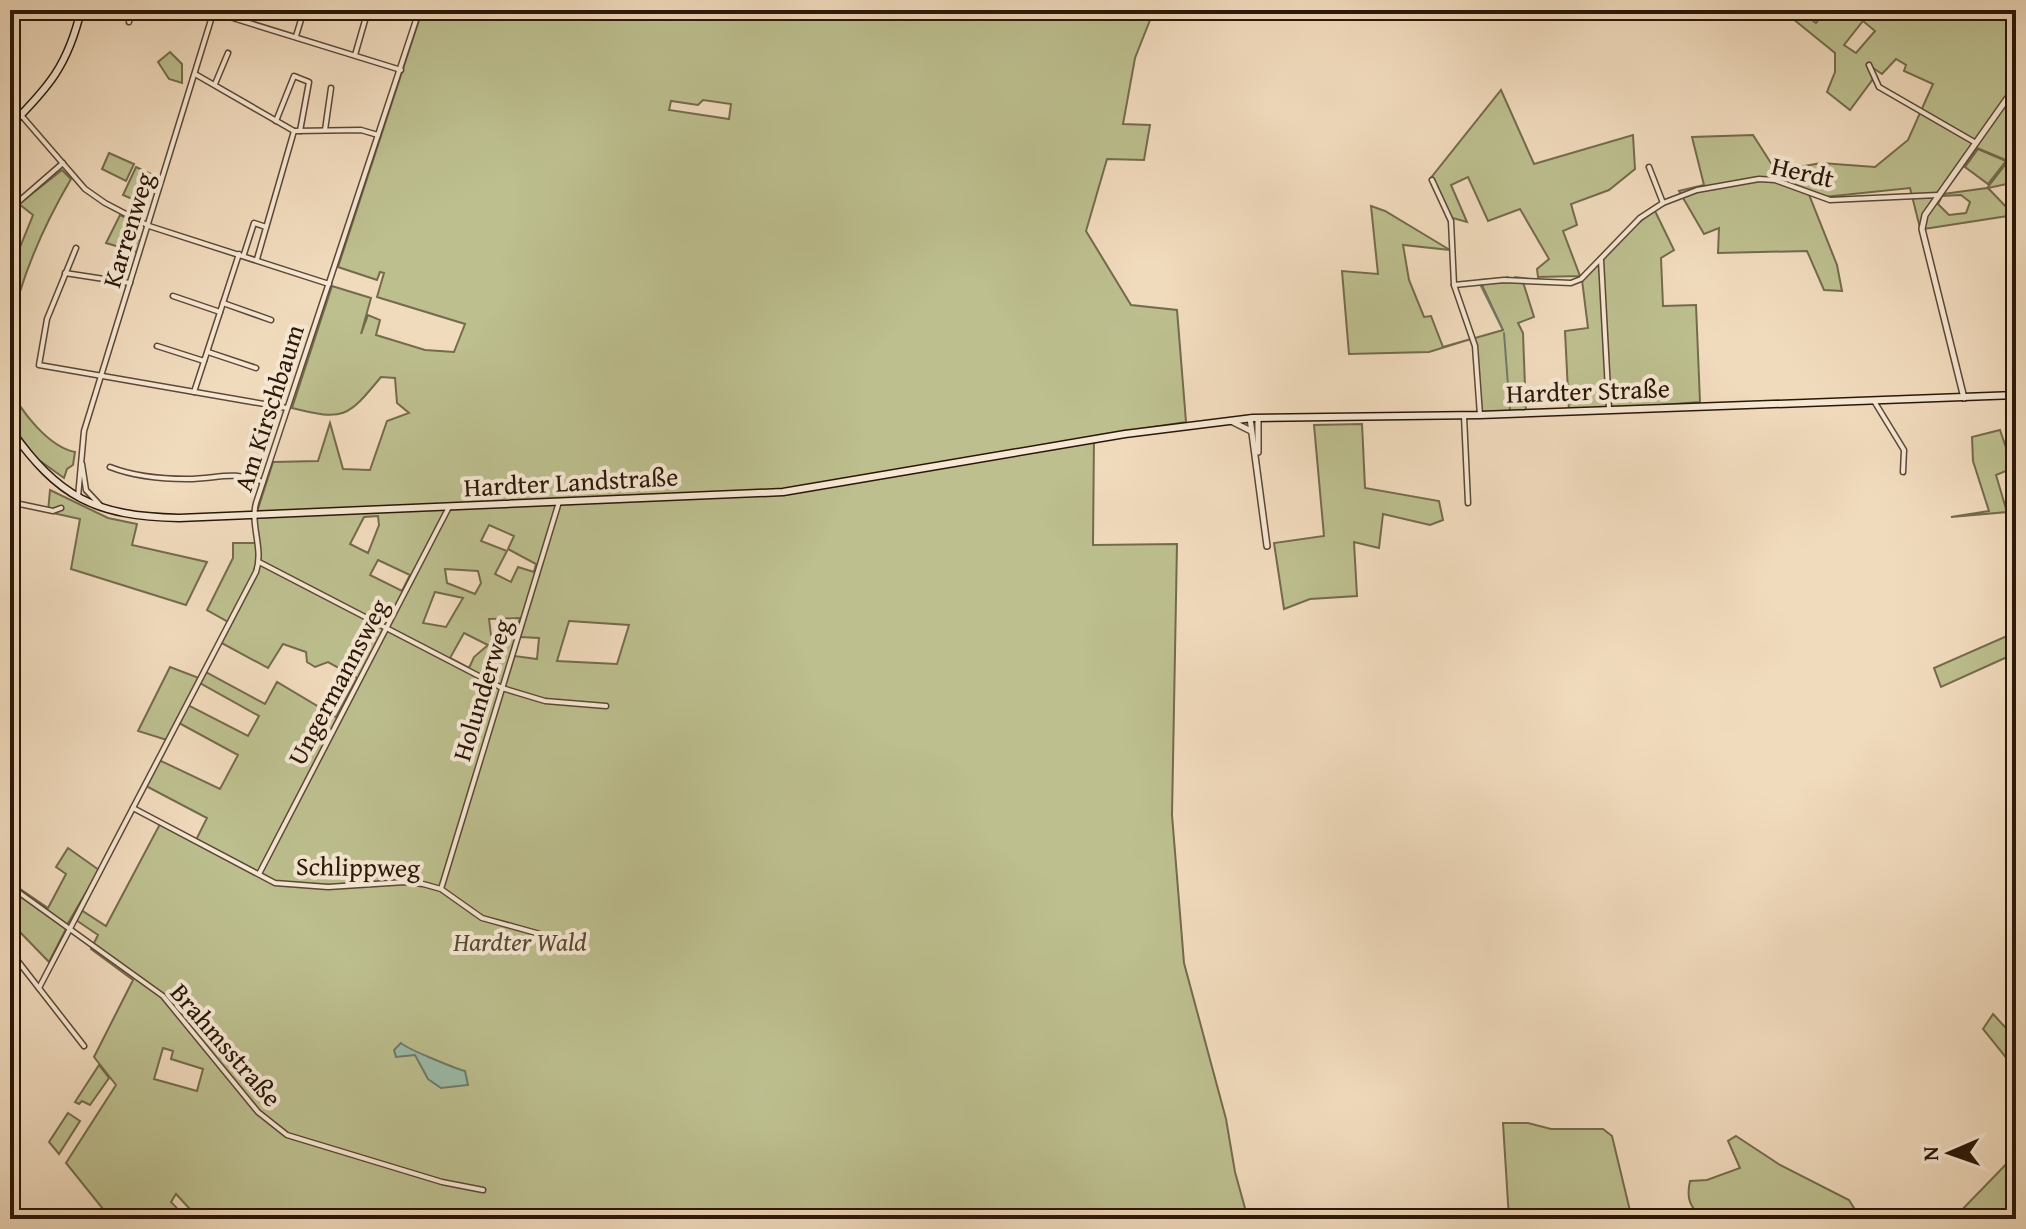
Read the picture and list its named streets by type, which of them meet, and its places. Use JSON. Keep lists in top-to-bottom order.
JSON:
{
  "streets": {
    "main road": ["Hardter Straße", "Hardter Landstraße"],
    "street": [
      "Herdt",
      "Karrenweg",
      "Am Kirschbaum",
      "Ungermannsweg",
      "Holunderweg",
      "Schlippweg",
      "Brahmsstraße"
    ]
  },
  "crossings": [
    ["Karrenweg", "Hardter Landstraße"],
    ["Hardter Straße", "Hardter Landstraße"],
    ["Am Kirschbaum", "Hardter Landstraße"],
    ["Hardter Landstraße", "Ungermannsweg"],
    ["Hardter Landstraße", "Holunderweg"],
    ["Ungermannsweg", "Schlippweg"],
    ["Holunderweg", "Schlippweg"]
  ],
  "parks": ["Hardter Wald"],
  "north": "left"
}
